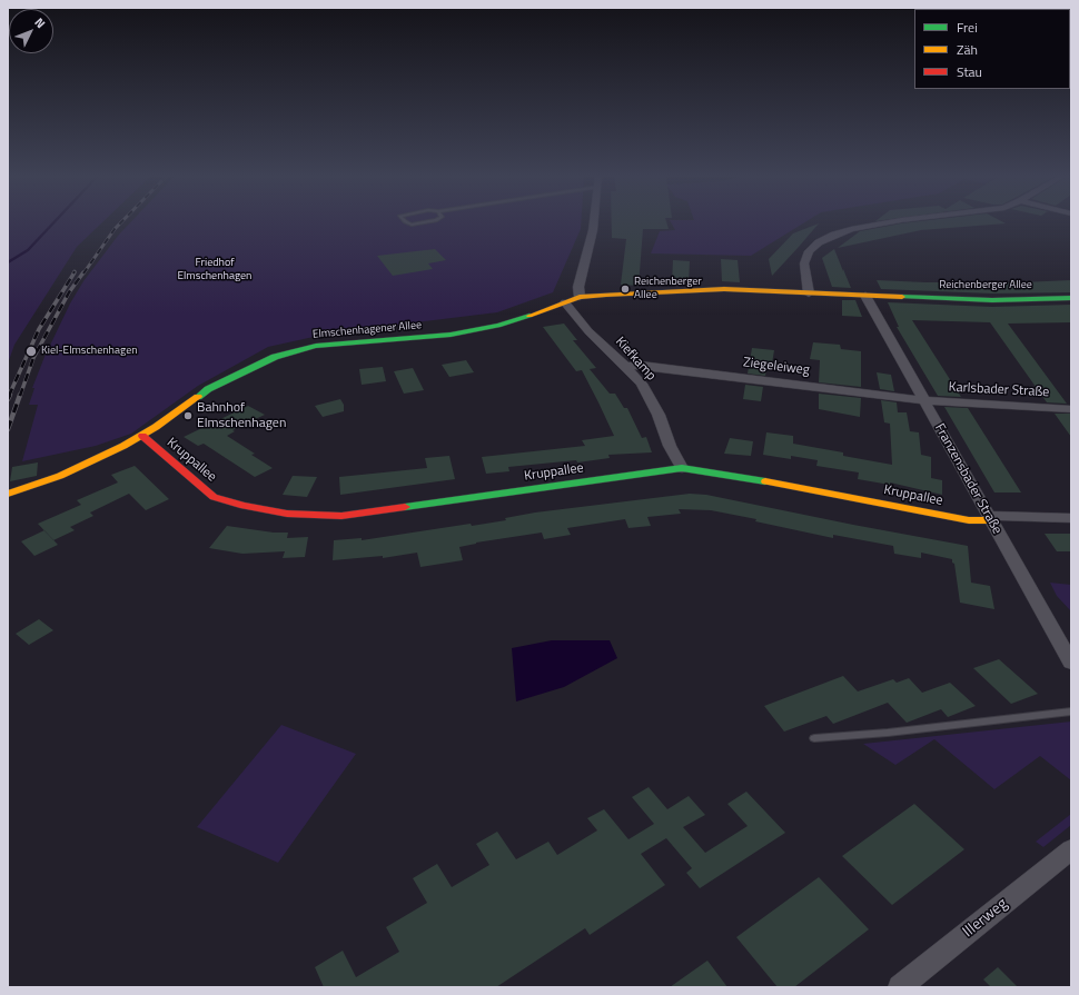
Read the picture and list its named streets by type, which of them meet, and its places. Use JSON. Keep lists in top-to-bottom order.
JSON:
{
  "streets": {
    "street": [
      "Reichenberger Allee",
      "Elmschenhagener Allee",
      "Kiefkamp",
      "Ziegeleiweg",
      "Karlsbader Straße",
      "Kruppallee",
      "Franzensbader Straße",
      "Illerweg"
    ]
  },
  "crossings": [
    ["Reichenberger Allee", "Elmschenhagener Allee"],
    ["Reichenberger Allee", "Franzensbader Straße"],
    ["Elmschenhagener Allee", "Kiefkamp"],
    ["Elmschenhagener Allee", "Kruppallee"],
    ["Kiefkamp", "Ziegeleiweg"],
    ["Kiefkamp", "Kruppallee"],
    ["Ziegeleiweg", "Karlsbader Straße"],
    ["Ziegeleiweg", "Franzensbader Straße"],
    ["Karlsbader Straße", "Franzensbader Straße"],
    ["Kruppallee", "Franzensbader Straße"]
  ],
  "parks": ["Friedhof Elmschenhagen"],
  "places": ["Reichenberger Allee", "Kiel-Elmschenhagen", "Bahnhof Elmschenhagen"],
  "legend": ["Frei", "Zäh", "Stau"],
  "north": "top right"
}
